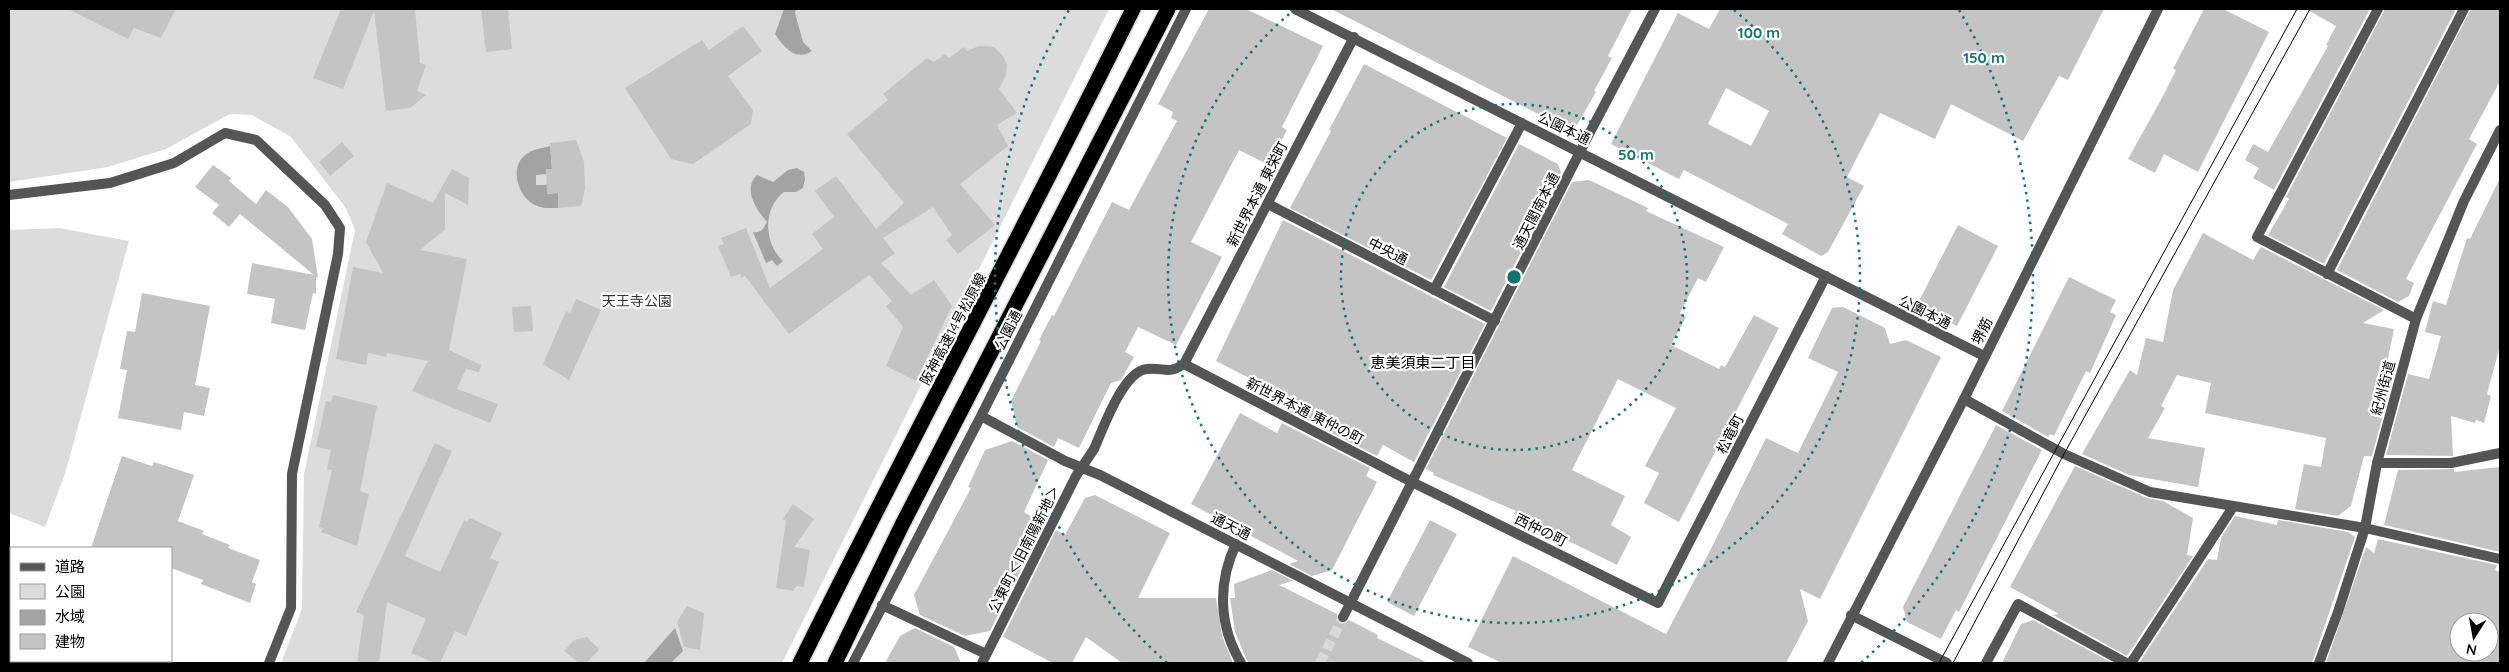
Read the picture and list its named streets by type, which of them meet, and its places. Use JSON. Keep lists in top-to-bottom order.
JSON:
{
  "streets": {
    "highway": ["阪神高速14号松原線"],
    "street": [
      "公園本通",
      "新世界本通 東栄町",
      "通天閣南本通",
      "中央通",
      "公園通",
      "堺筋",
      "紀州街道",
      "新世界本通 東仲の町",
      "松竜町",
      "通天通",
      "西仲の町",
      "公東町＜旧南陽新地＞"
    ]
  },
  "crossings": [
    ["公園本通", "新世界本通 東栄町"],
    ["公園本通", "通天閣南本通"],
    ["公園本通", "堺筋"],
    ["公園本通", "松竜町"],
    ["新世界本通 東栄町", "中央通"],
    ["新世界本通 東栄町", "新世界本通 東仲の町"],
    ["新世界本通 東栄町", "公東町＜旧南陽新地＞"],
    ["通天閣南本通", "中央通"],
    ["通天閣南本通", "新世界本通 東仲の町"],
    ["通天閣南本通", "通天通"],
    ["通天閣南本通", "西仲の町"],
    ["公園通", "通天通"],
    ["新世界本通 東仲の町", "西仲の町"],
    ["新世界本通 東仲の町", "公東町＜旧南陽新地＞"],
    ["松竜町", "西仲の町"],
    ["通天通", "公東町＜旧南陽新地＞"]
  ],
  "districts": ["恵美須東二丁目"],
  "parks": ["天王寺公園"],
  "legend": [
    "道路",
    "公園",
    "水域",
    "建物"
  ],
  "north": "bottom",
  "rings": ["100 m", "150 m", "50 m"]
}
